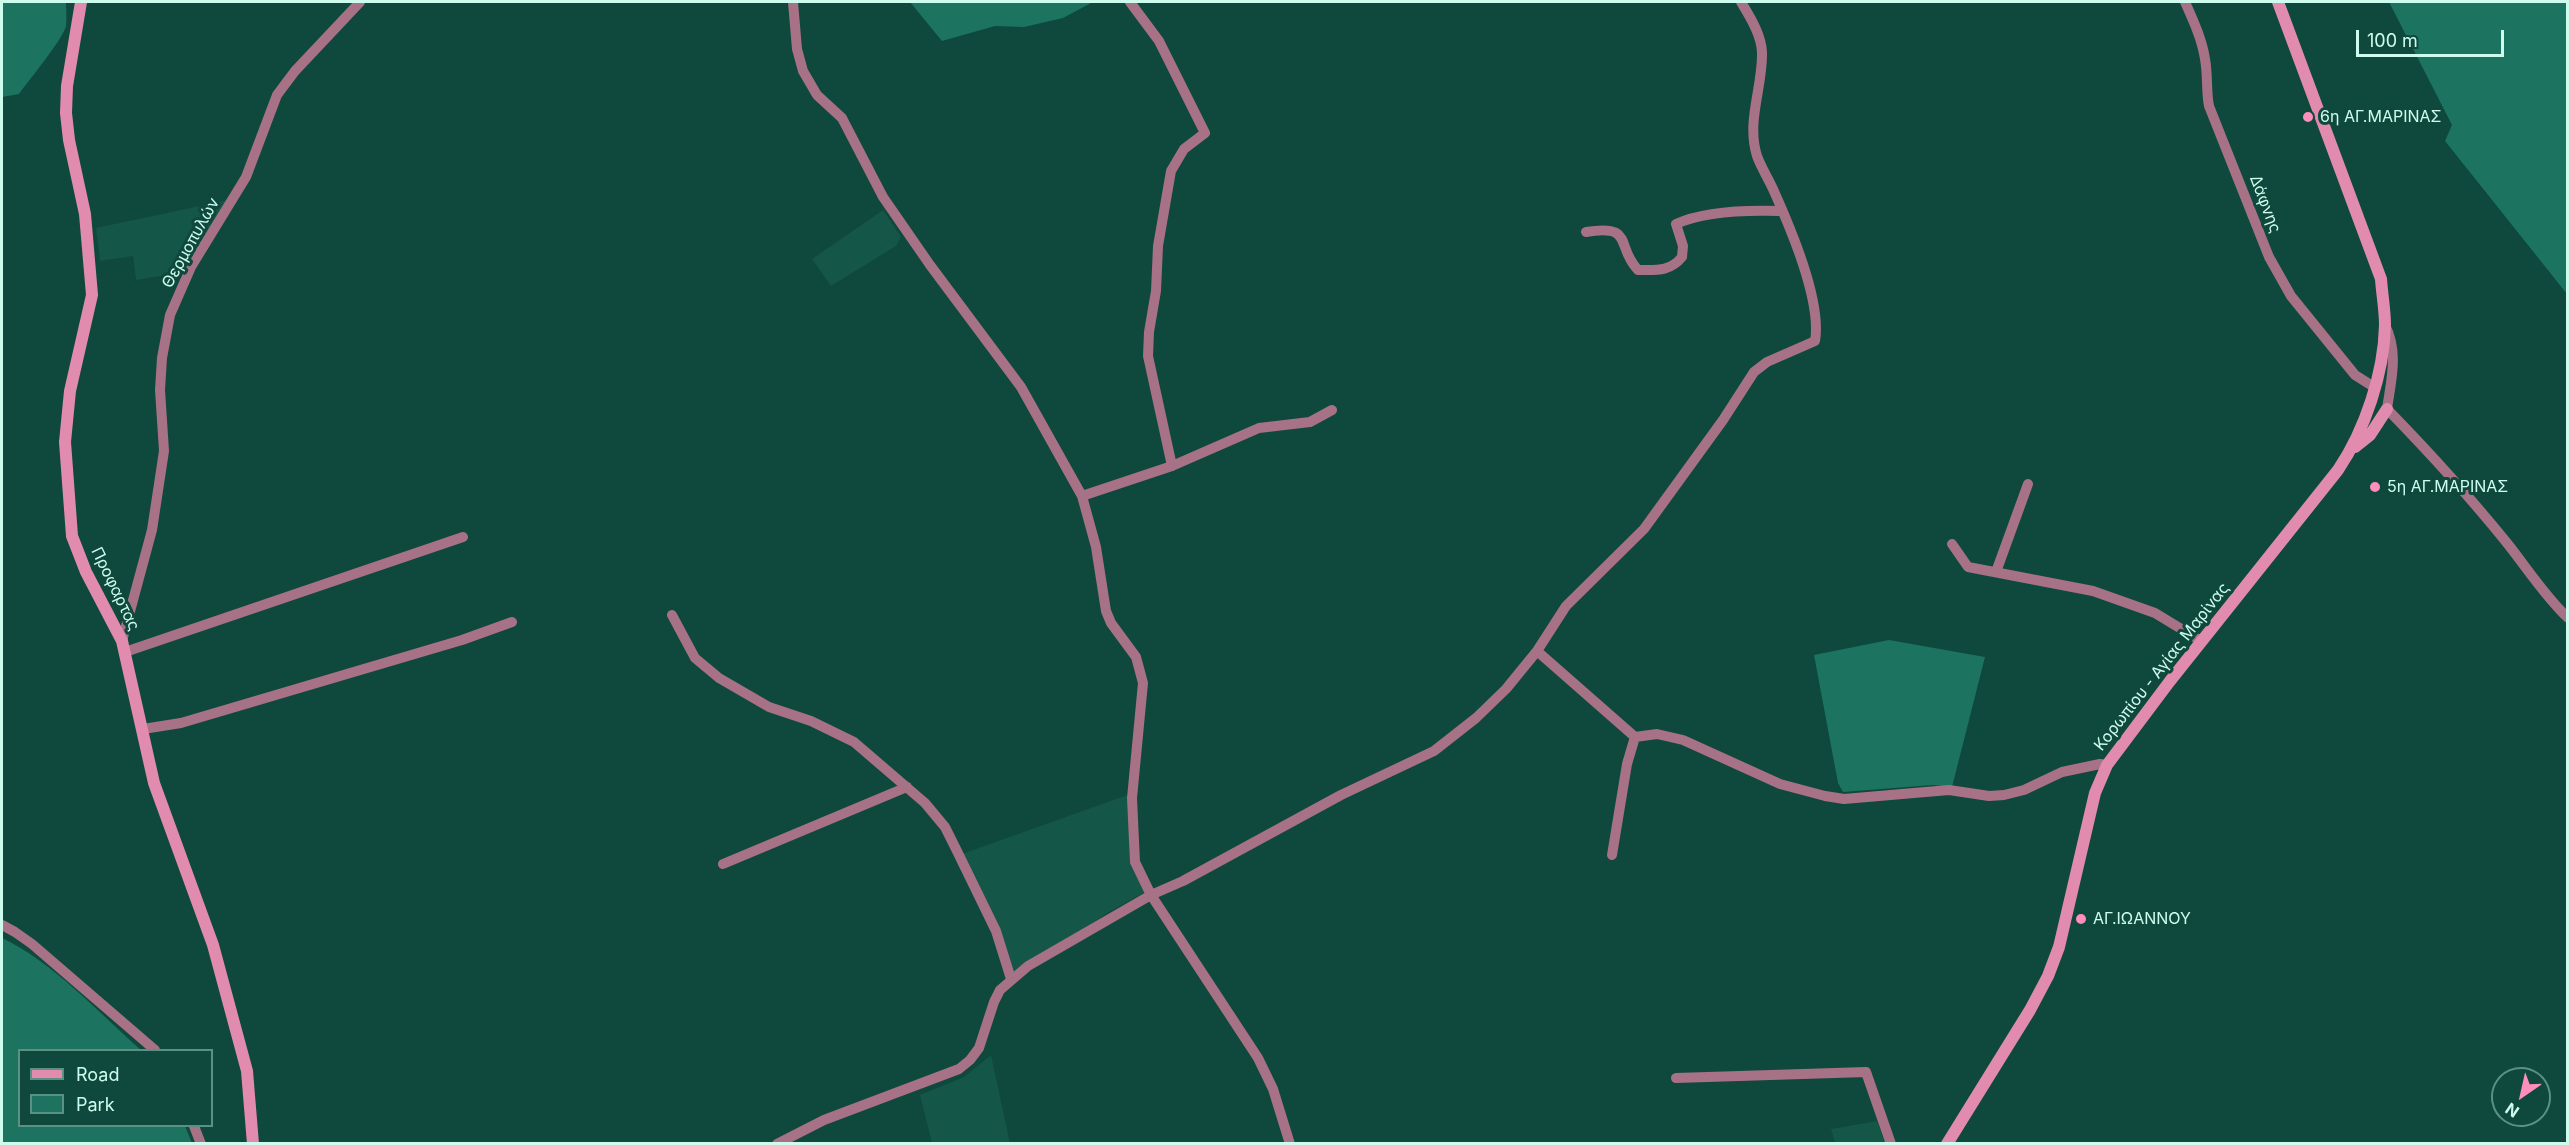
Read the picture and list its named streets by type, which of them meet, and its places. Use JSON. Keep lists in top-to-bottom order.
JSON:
{
  "streets": {
    "main road": ["Προφαρτας", "Κορωπίου - Αγίας Μαρίνας"],
    "street": ["Δάφνης", "Θερμοπυλών"]
  },
  "crossings": [
    ["Δάφνης", "Κορωπίου - Αγίας Μαρίνας"],
    ["Θερμοπυλών", "Προφαρτας"]
  ],
  "places": ["6η ΑΓ.ΜΑΡΙΝΑΣ", "5η ΑΓ.ΜΑΡΙΝΑΣ", "ΑΓ.ΙΩΑΝΝΟΥ"],
  "legend": ["Road", "Park"],
  "scale_bar": "100 m",
  "north": "bottom left"
}
